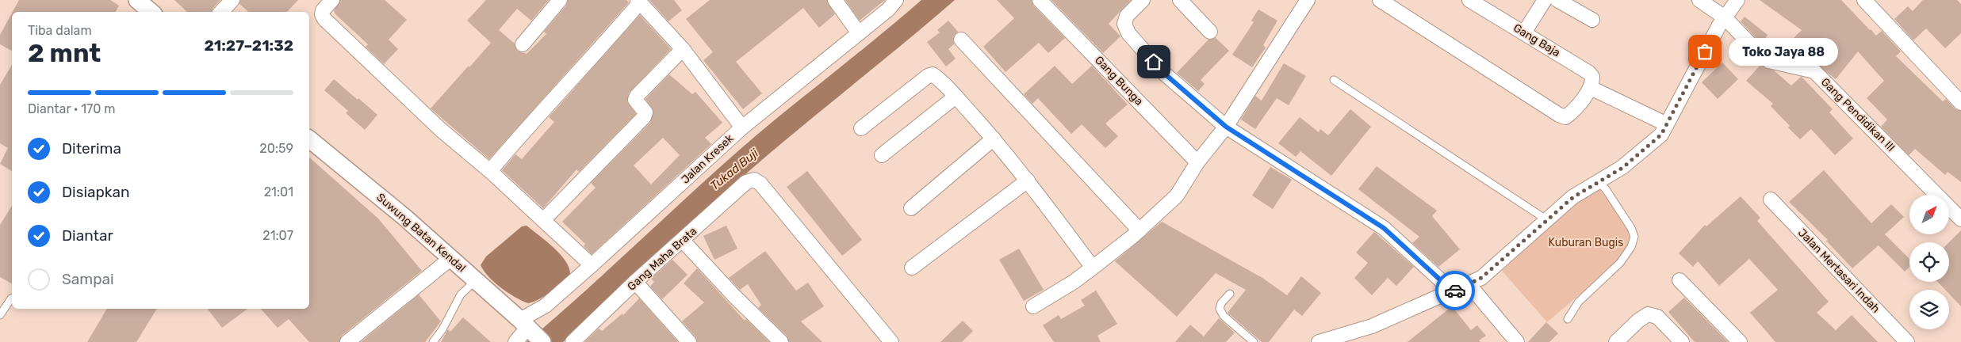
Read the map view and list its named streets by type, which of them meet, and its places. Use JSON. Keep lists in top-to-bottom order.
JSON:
{
  "streets": {
    "street": [
      "Gang Baja",
      "Gang Bunga",
      "Gang Pendidikan III",
      "Jalan Kresek",
      "Suwung Batan Kendal",
      "Gang Maha Brata",
      "Jalan Mertasari Indah"
    ]
  },
  "crossings": [
    ["Jalan Kresek", "Suwung Batan Kendal"]
  ],
  "water": ["Tukad Buji"],
  "parks": ["Kuburan Bugis"],
  "places": ["Toko Jaya 88"],
  "north": "top right",
  "page": {
    "heading": ["2 mnt", "Tiba dalam", "21:27–21:32"],
    "bubble": "Toko Jaya 88",
    "bar": "Diantar · 170 m",
    "list": [
      ["Diterima", "20:59"],
      ["Disiapkan", "21:01"],
      ["Diantar", "21:07"],
      "Sampai"
    ]
  }
}
